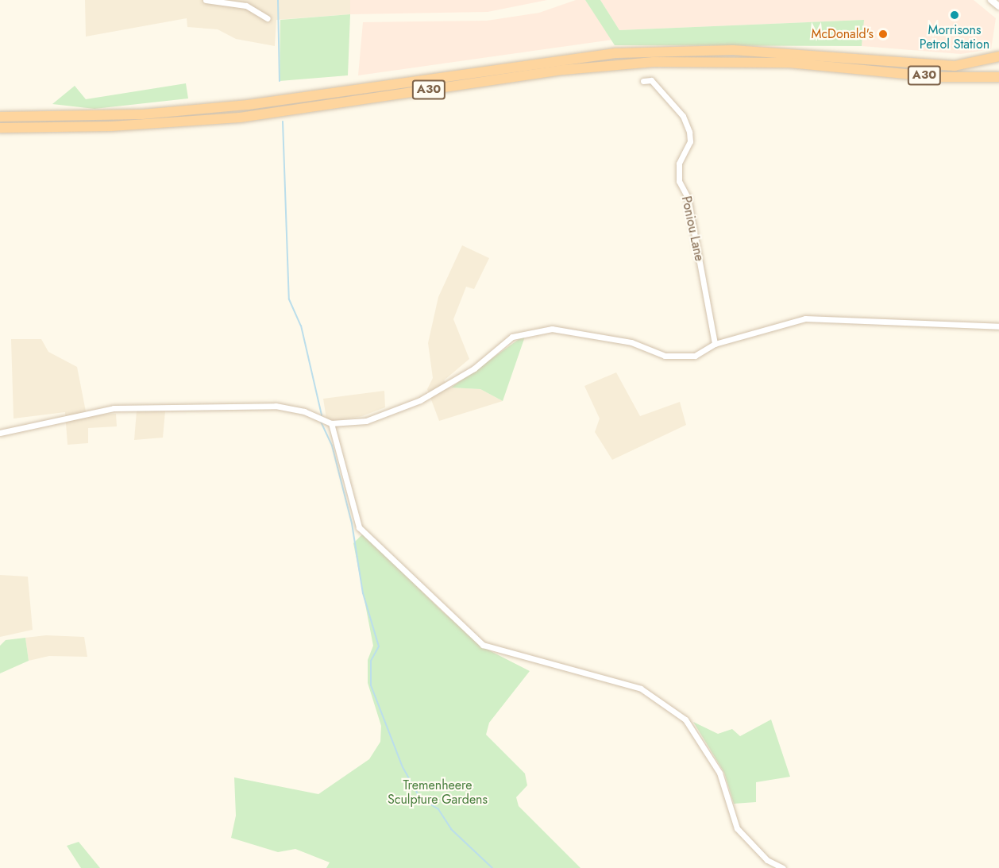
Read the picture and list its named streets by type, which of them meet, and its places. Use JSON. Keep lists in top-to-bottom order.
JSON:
{
  "streets": {
    "highway": ["A30"],
    "street": ["Poniou Lane"]
  },
  "parks": ["Tremenheere Sculpture Gardens"],
  "places": ["Morrisons Petrol Station", "McDonald's"]
}
